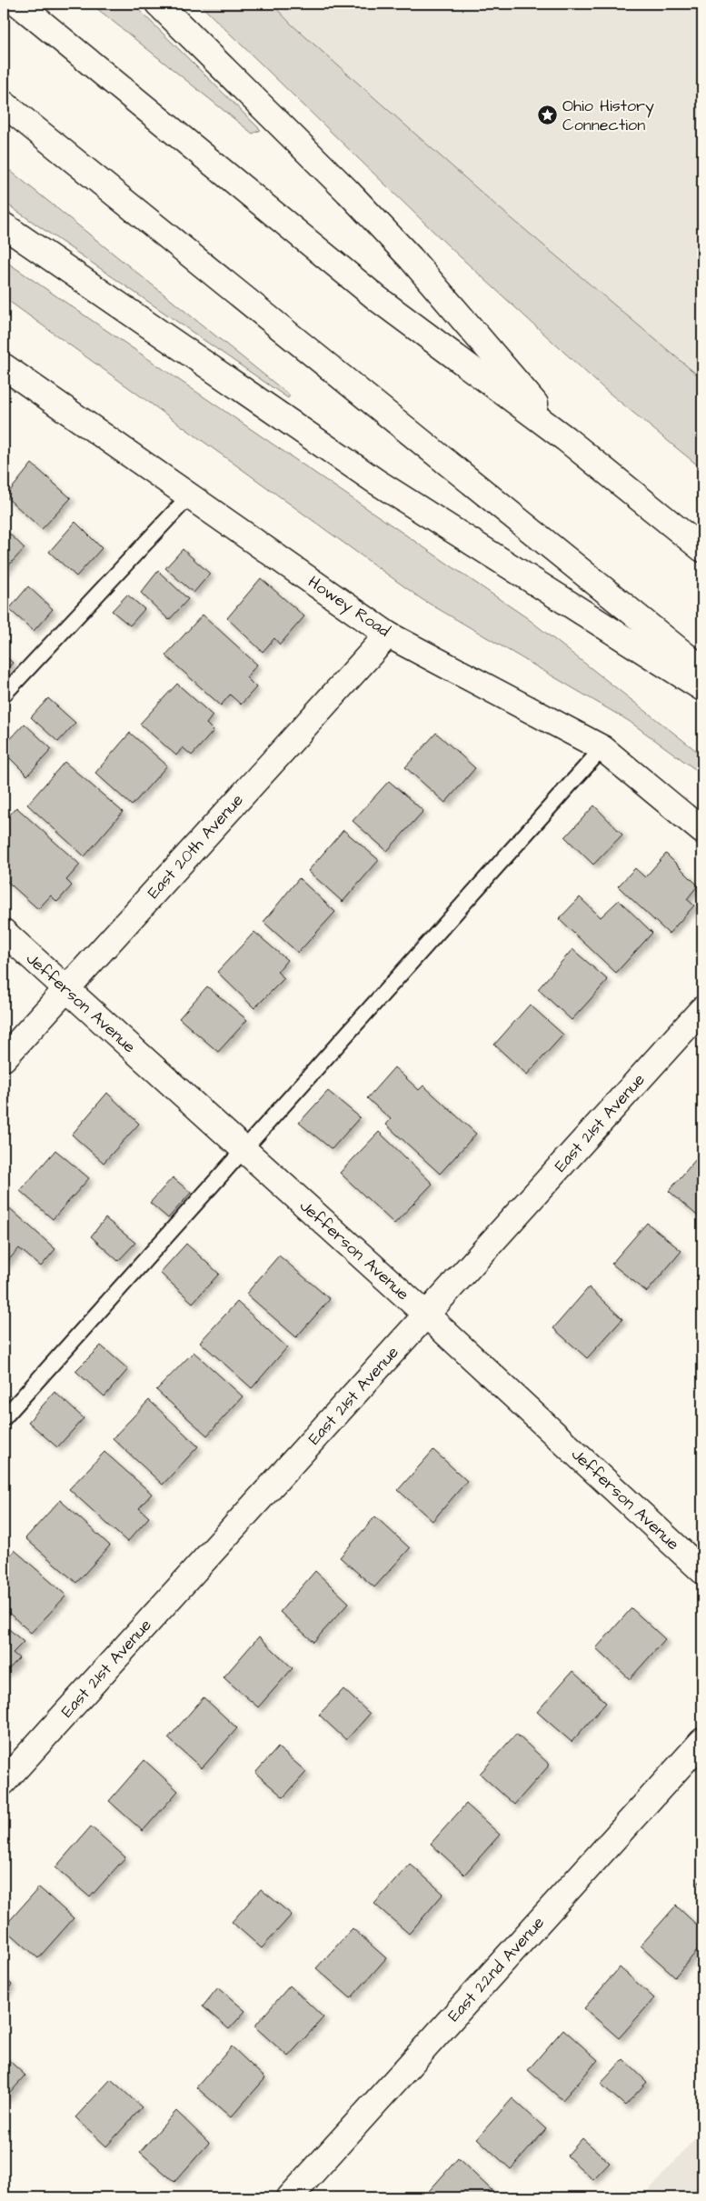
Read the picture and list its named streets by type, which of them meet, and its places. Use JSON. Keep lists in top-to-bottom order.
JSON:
{
  "streets": {
    "main road": [
      "Howey Road",
      "East 20th Avenue",
      "Jefferson Avenue",
      "East 21st Avenue",
      "East 22nd Avenue"
    ]
  },
  "crossings": [
    ["Howey Road", "East 20th Avenue"],
    ["East 20th Avenue", "Jefferson Avenue"],
    ["Jefferson Avenue", "East 21st Avenue"]
  ],
  "places": {
    "place": ["Ohio History Connection"]
  }
}
